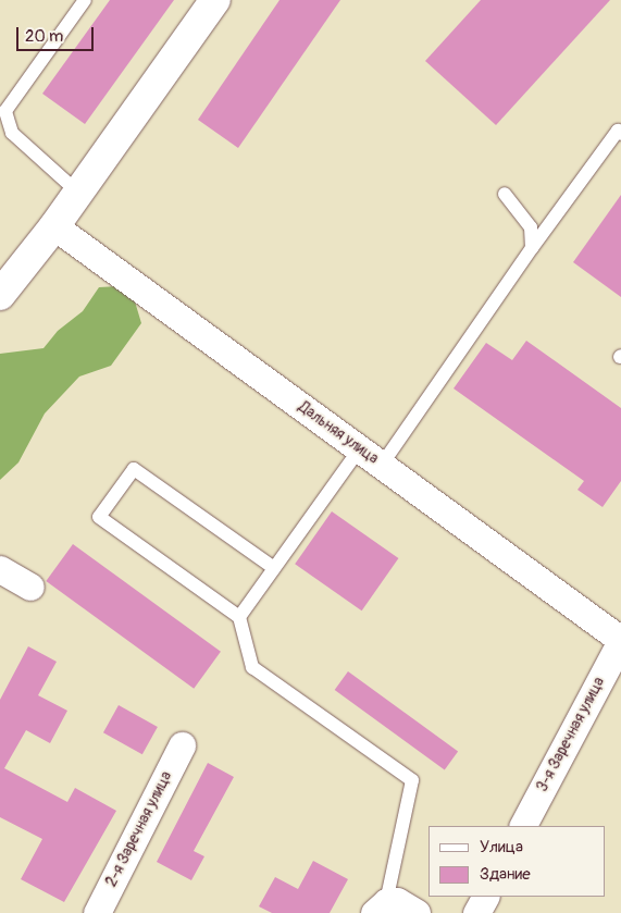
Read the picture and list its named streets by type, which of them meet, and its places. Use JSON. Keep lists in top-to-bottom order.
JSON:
{
  "streets": {
    "street": ["Дальняя улица", "3-я Заречная улица", "2-я Заречная улица"]
  },
  "crossings": [
    ["Дальняя улица", "3-я Заречная улица"]
  ],
  "legend": ["Улица", "Здание"],
  "scale_bar": "20 m"
}
